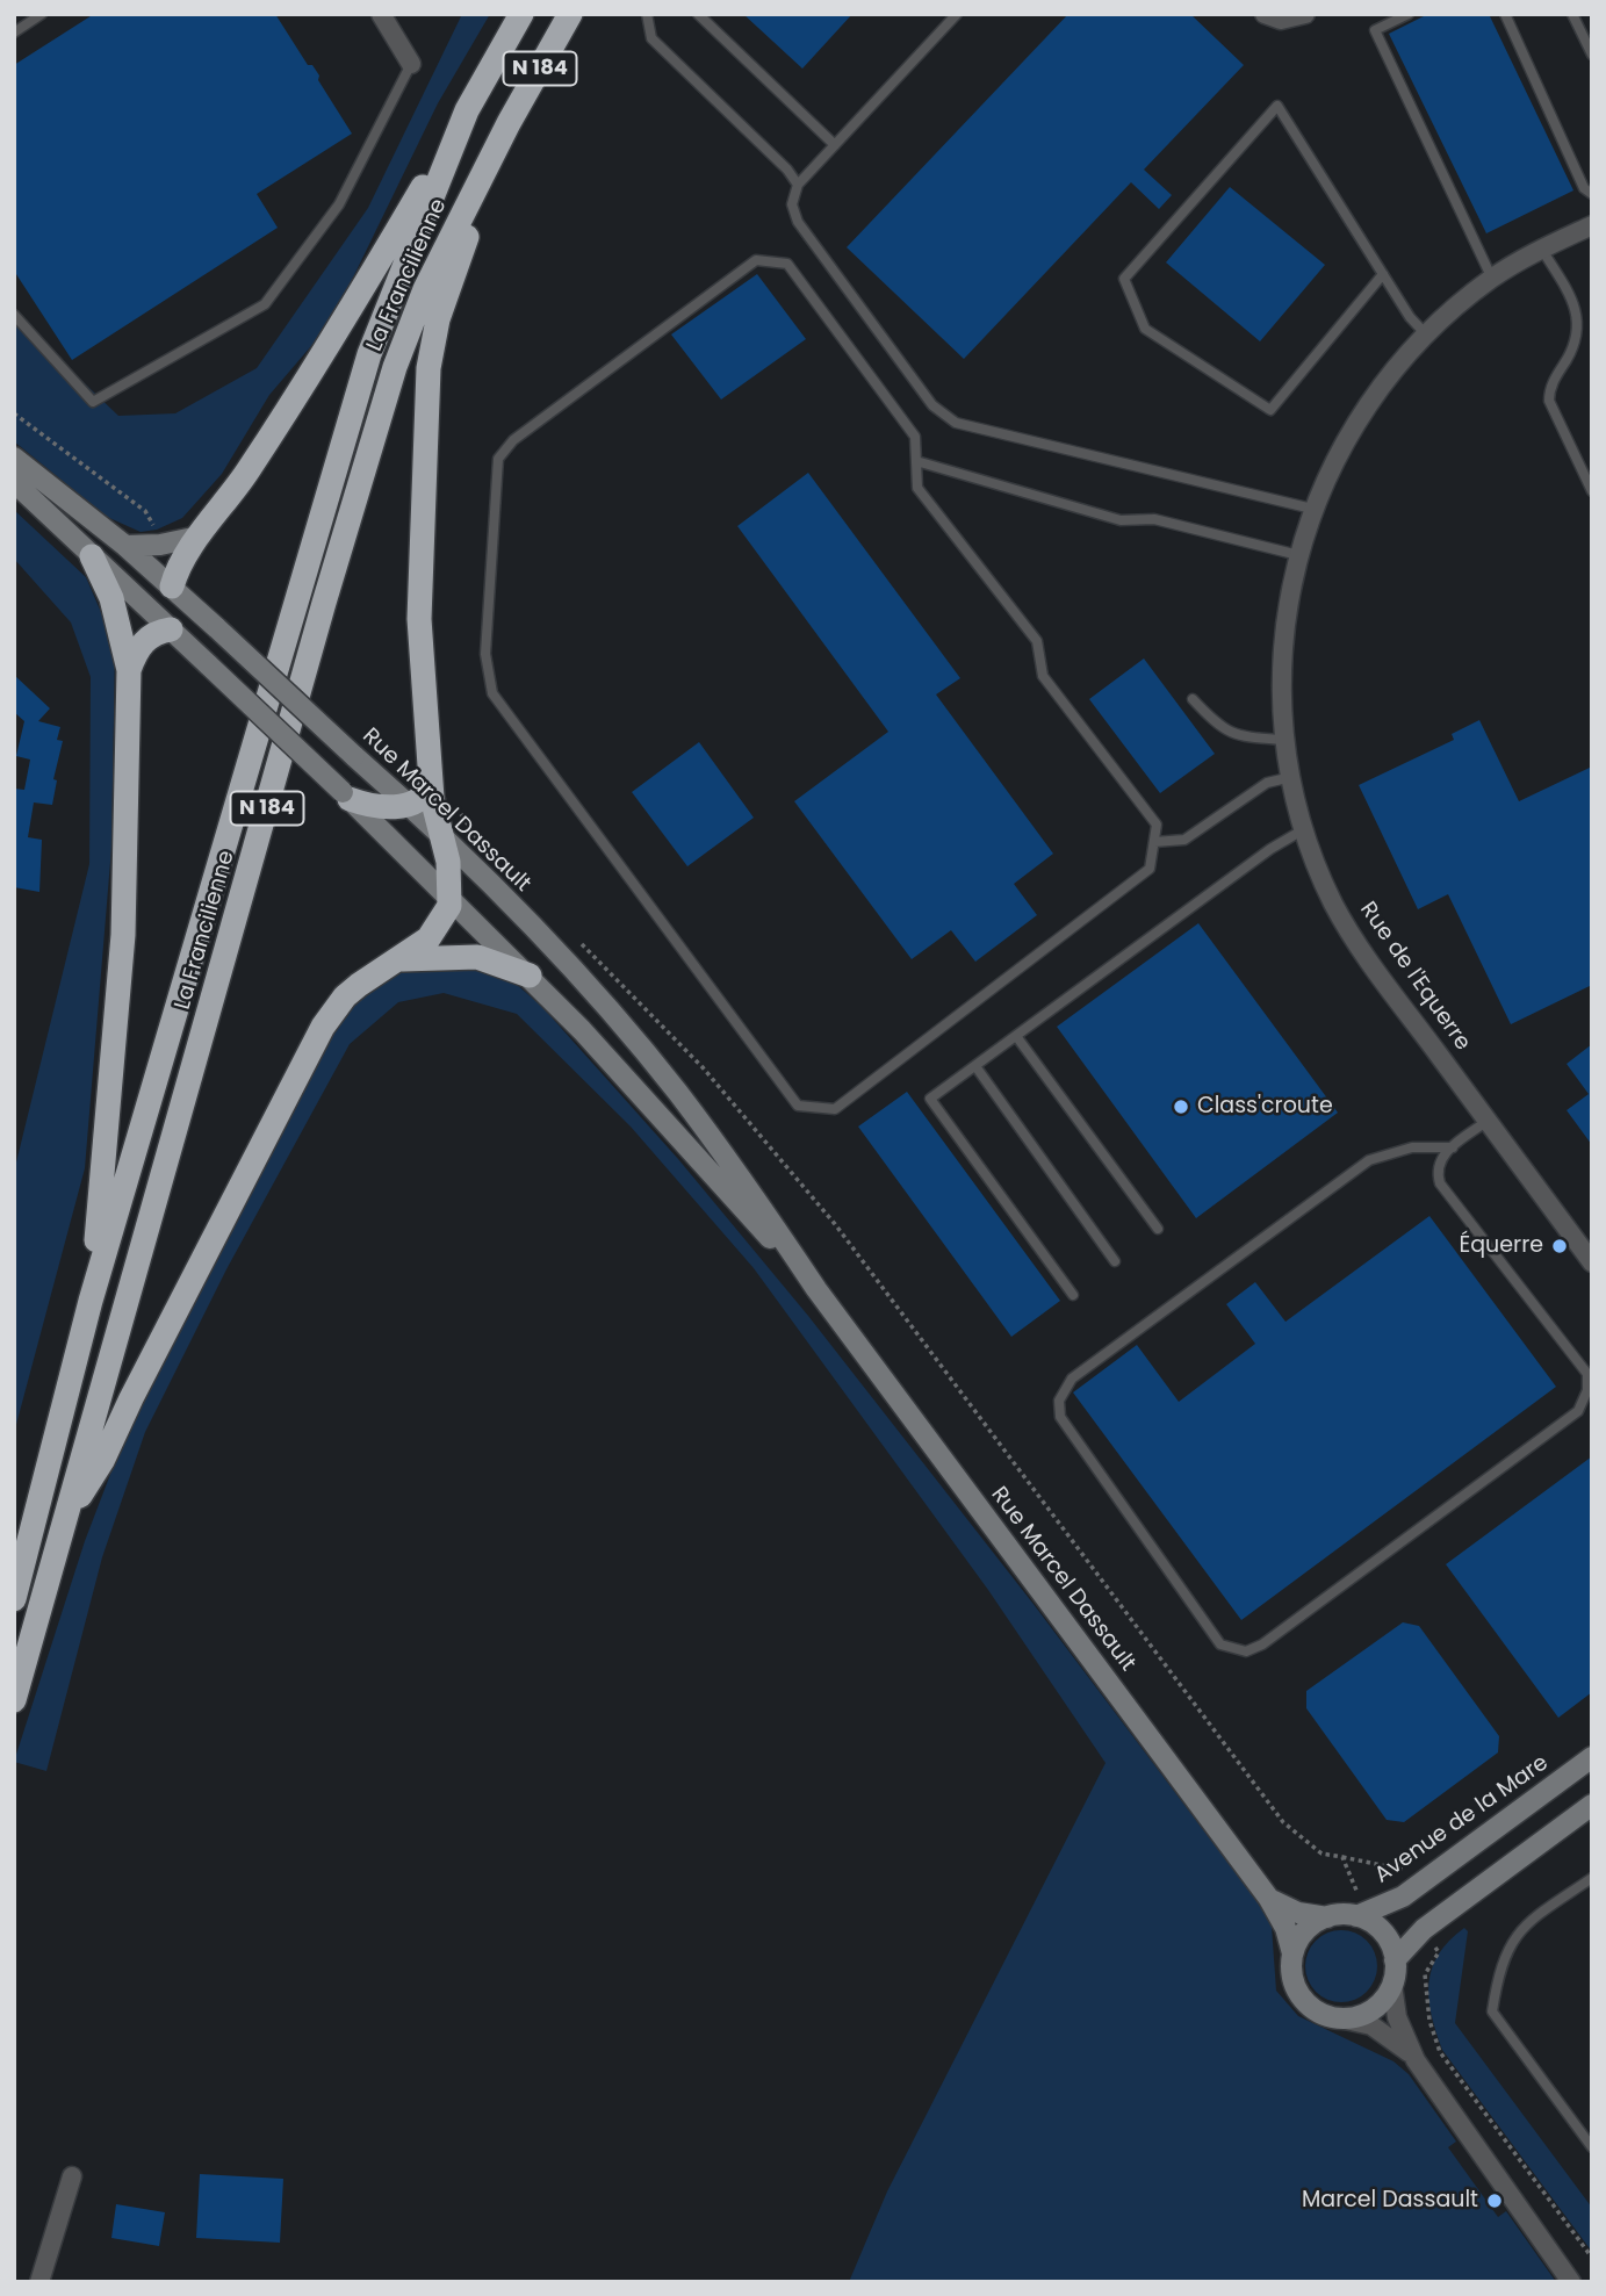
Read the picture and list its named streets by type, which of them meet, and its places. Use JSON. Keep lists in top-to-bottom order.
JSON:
{
  "streets": {
    "highway": ["N 184", "La Francilienne"],
    "street": ["Rue Marcel Dassault", "Rue de l'Equerre", "Avenue de la Mare"]
  },
  "crossings": [
    ["Rue Marcel Dassault", "Avenue de la Mare"]
  ],
  "places": ["Class'croute", "Équerre", "Marcel Dassault"]
}
